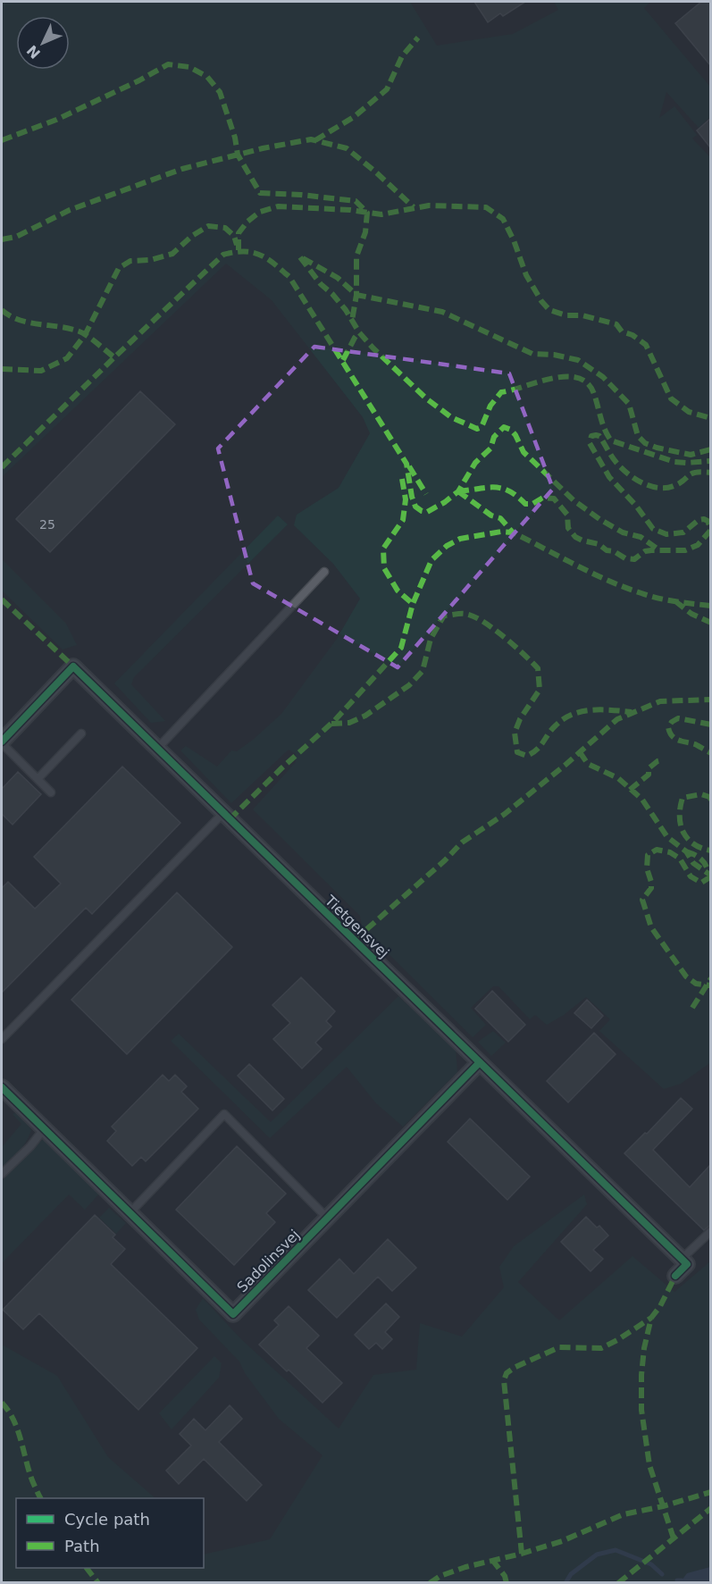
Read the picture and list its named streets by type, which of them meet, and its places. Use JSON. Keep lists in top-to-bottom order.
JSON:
{
  "streets": {
    "street": ["Tietgensvej", "Sadolinsvej"]
  },
  "crossings": [
    ["Tietgensvej", "Sadolinsvej"]
  ],
  "house_numbers": ["25"],
  "legend": ["Cycle path", "Path"],
  "north": "bottom left"
}
